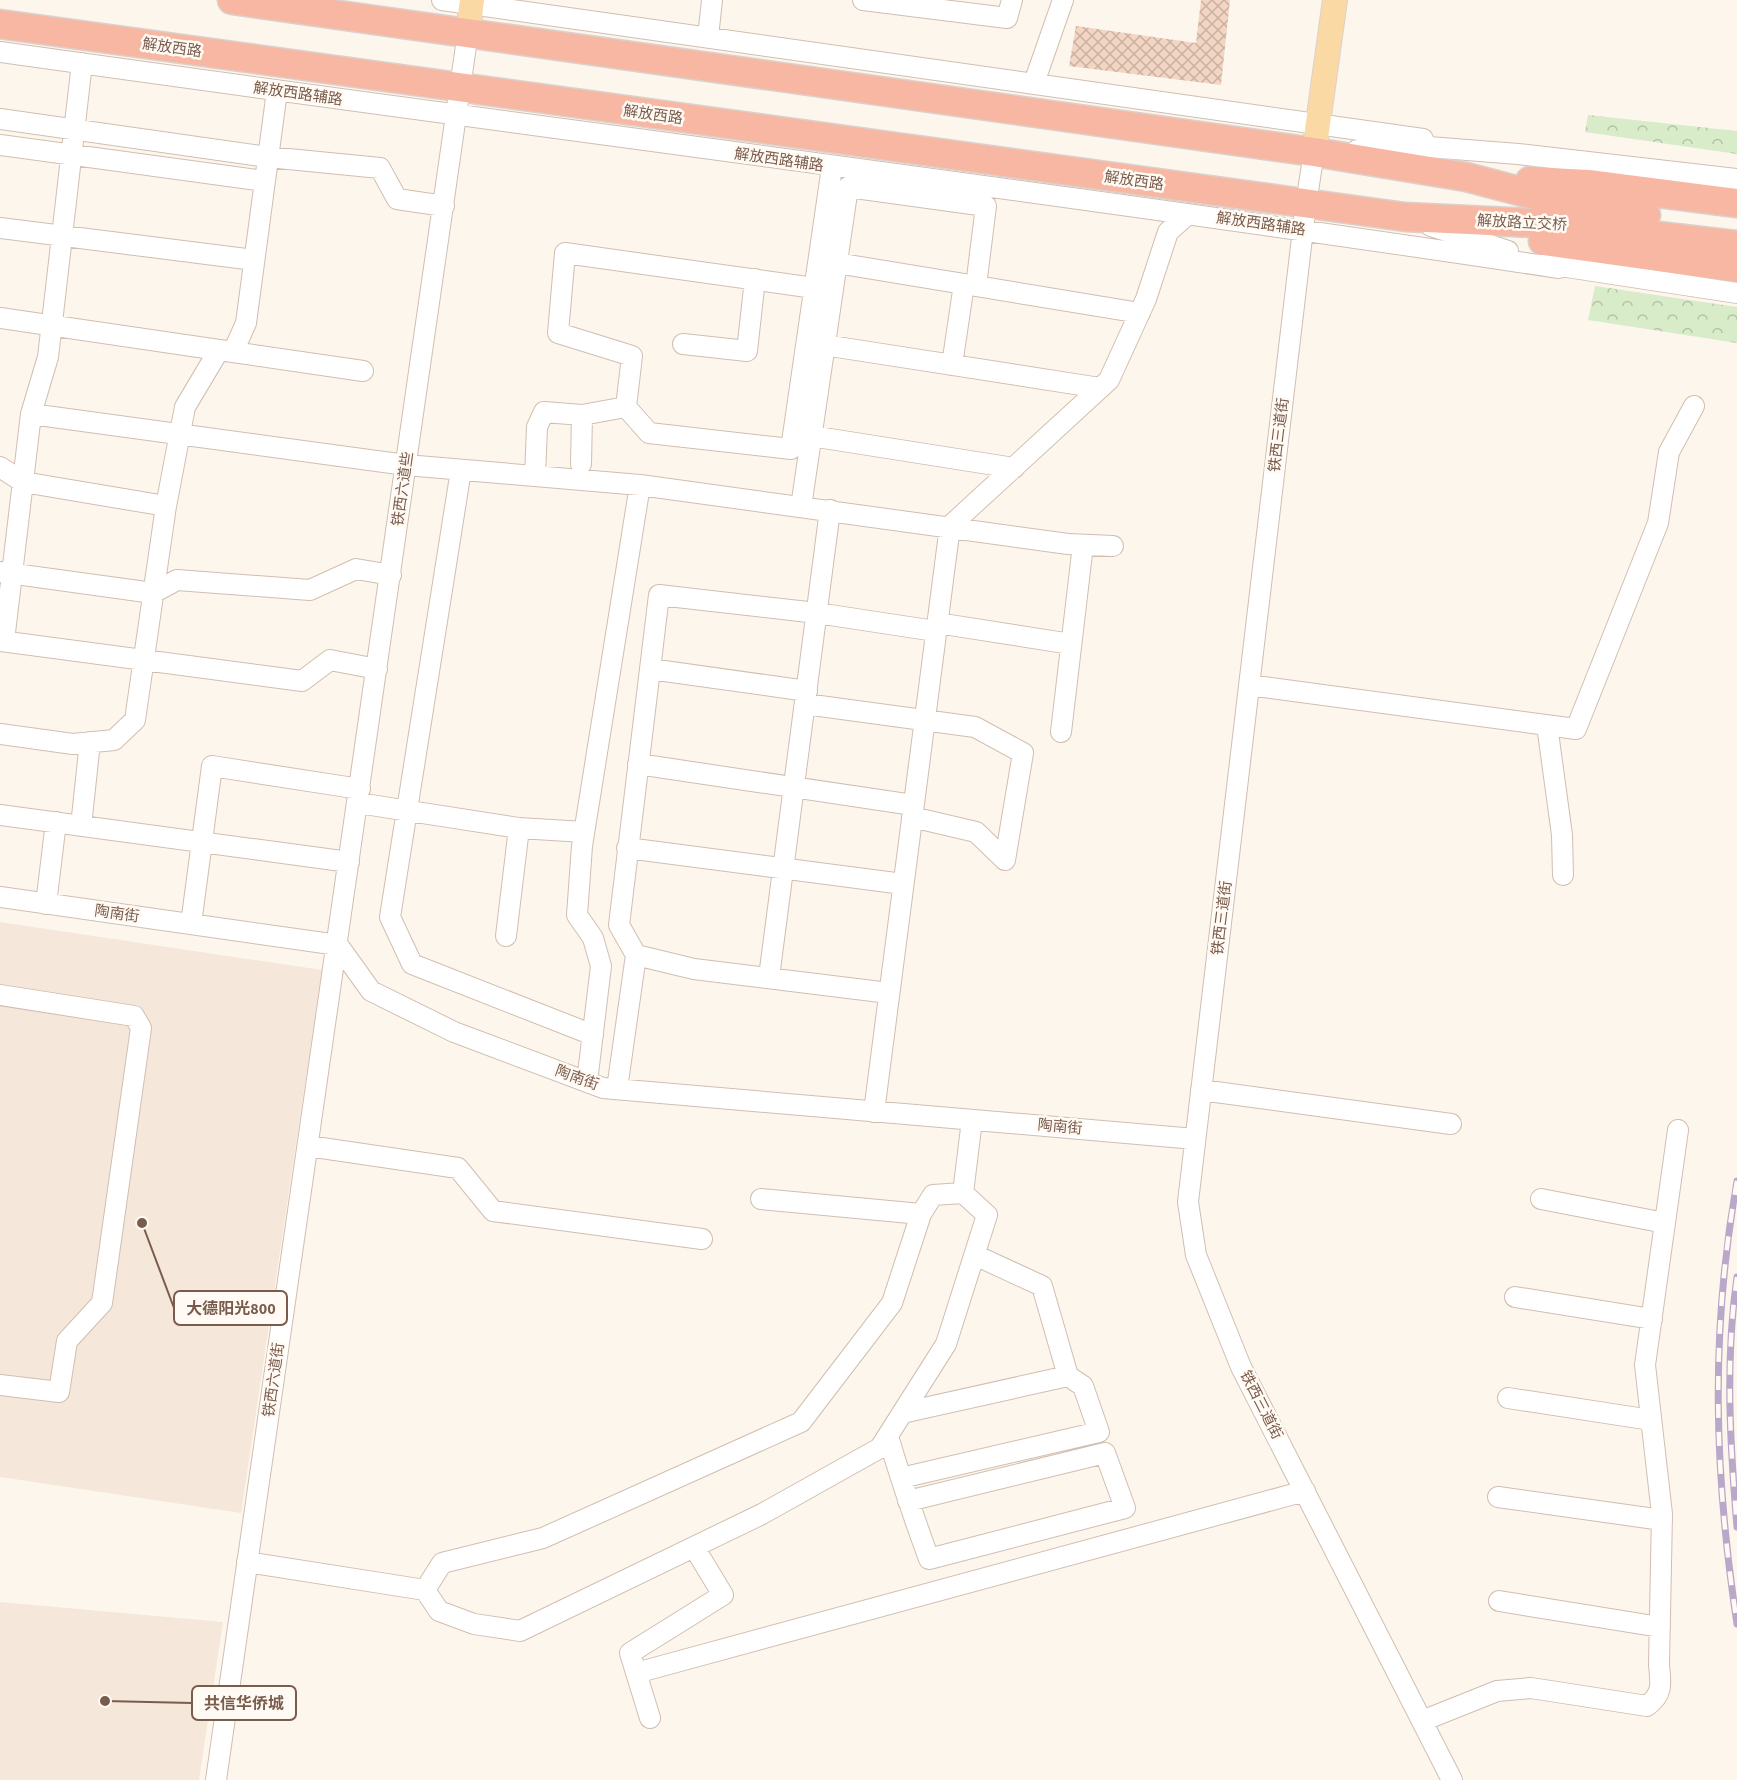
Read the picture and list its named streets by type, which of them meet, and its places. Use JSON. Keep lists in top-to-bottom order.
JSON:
{
  "streets": {
    "highway": ["解放西路", "解放路立交桥"],
    "main road": ["铁西三道街"],
    "street": [
      "解放西路辅路",
      "铁西六道些",
      "陶南街",
      "铁西六道街"
    ]
  },
  "crossings": [
    ["解放西路", "解放西路辅路"],
    ["解放西路", "解放路立交桥"],
    ["解放西路", "铁西三道街"],
    ["解放西路", "铁西六道些"],
    ["解放西路辅路", "解放路立交桥"],
    ["解放西路辅路", "铁西三道街"],
    ["解放西路辅路", "铁西六道些"],
    ["解放路立交桥", "铁西三道街"],
    ["铁西三道街", "陶南街"],
    ["铁西六道些", "陶南街"],
    ["铁西六道些", "铁西六道街"],
    ["陶南街", "铁西六道街"]
  ],
  "places": ["大德阳光800", "共信华侨城"]
}
